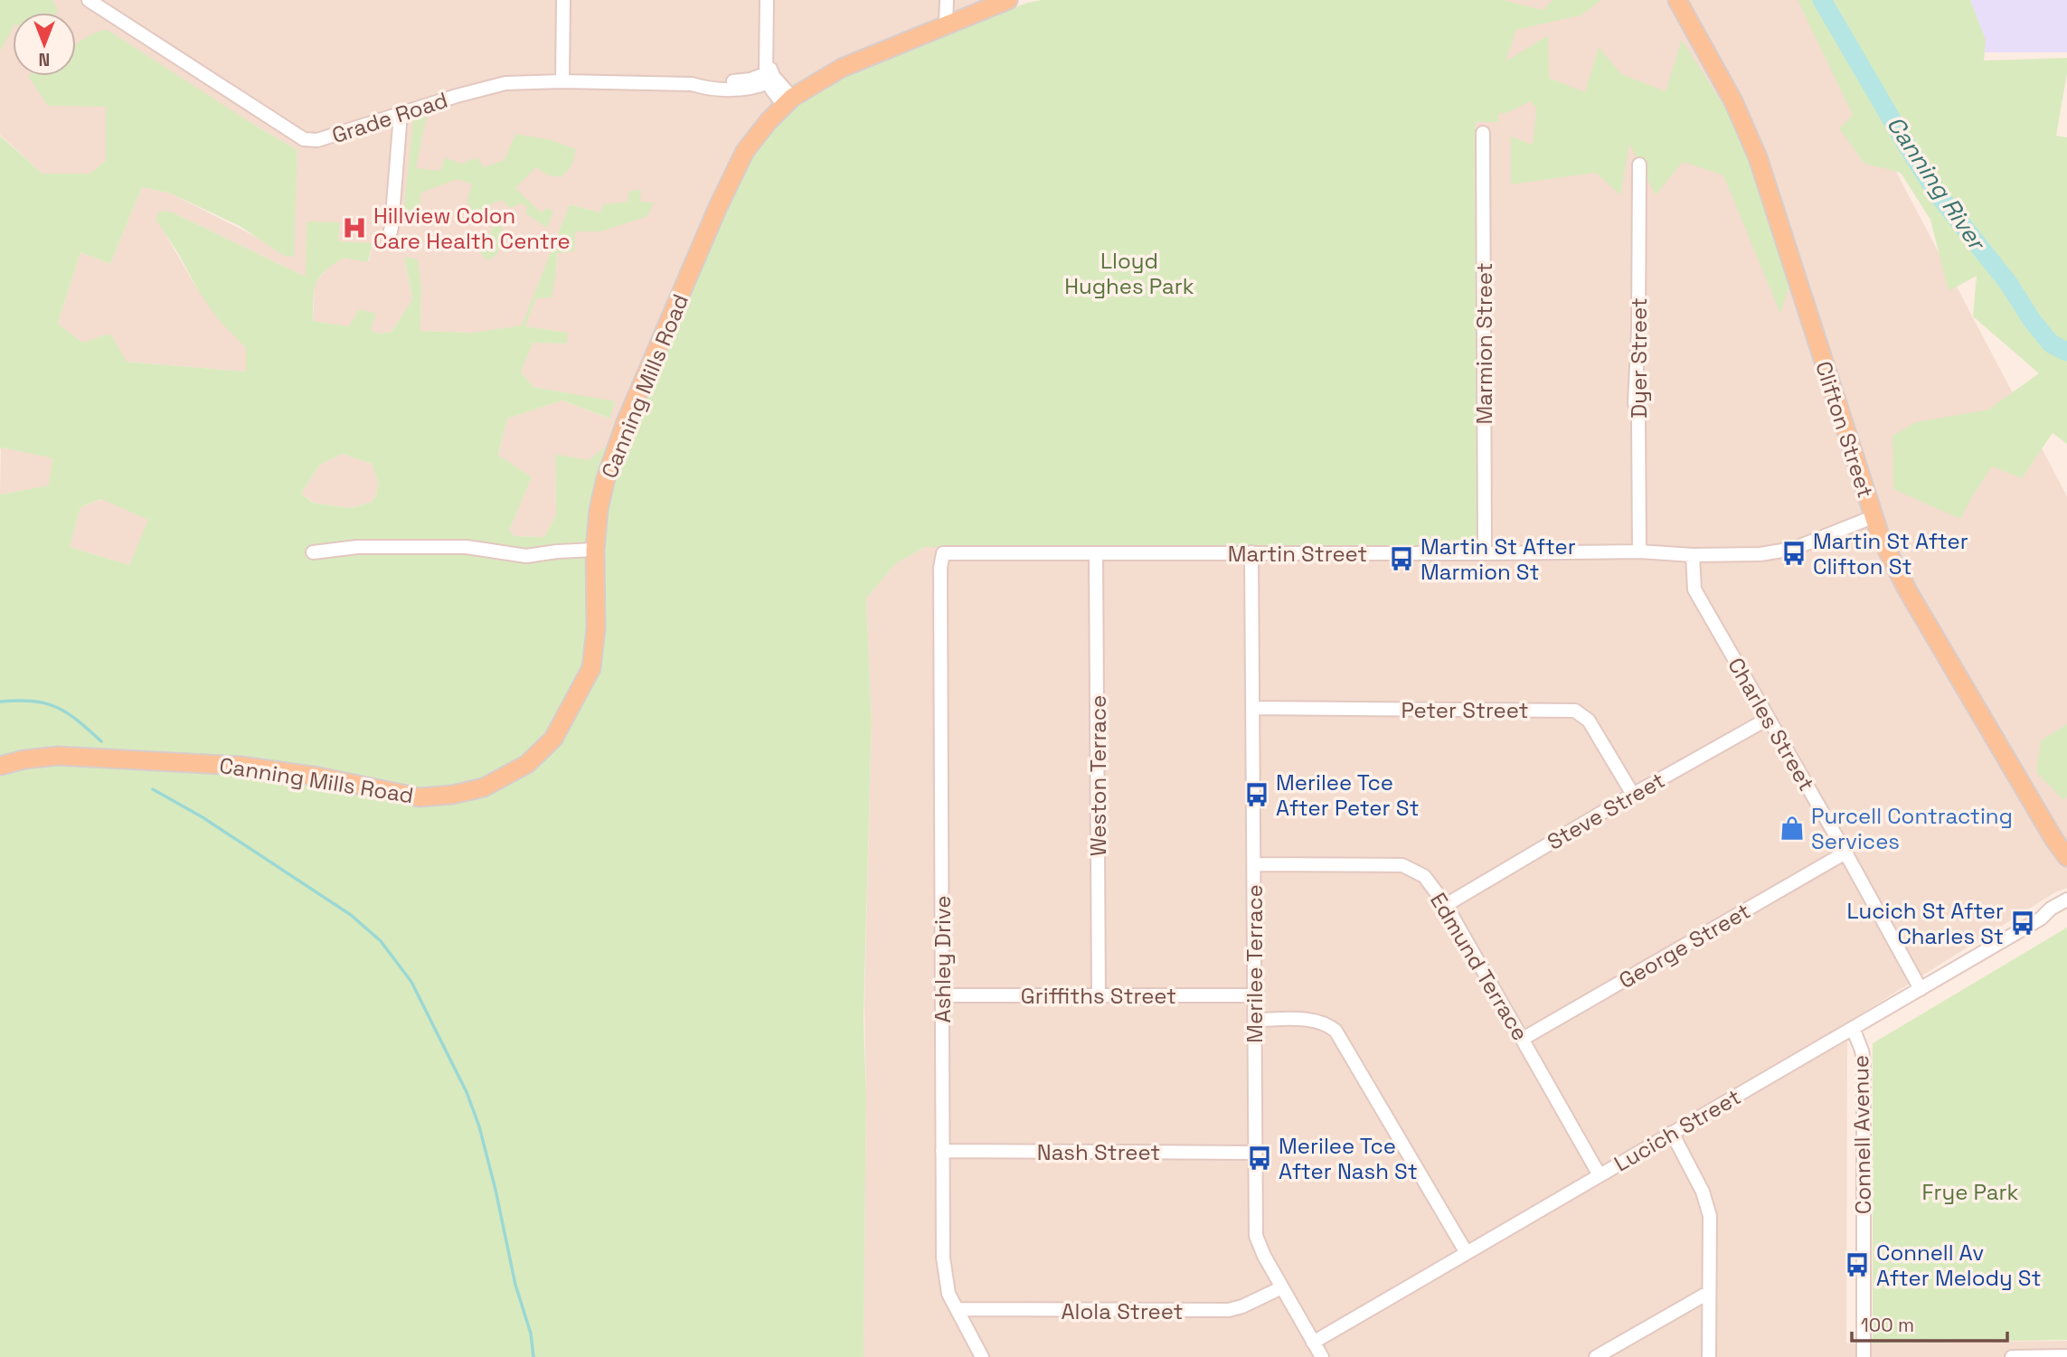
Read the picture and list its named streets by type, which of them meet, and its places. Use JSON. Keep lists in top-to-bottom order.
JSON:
{
  "streets": {
    "main road": ["Canning Mills Road", "Clifton Street"],
    "street": [
      "Grade Road",
      "Marmion Street",
      "Dyer Street",
      "Martin Street",
      "Peter Street",
      "Charles Street",
      "Weston Terrace",
      "Steve Street",
      "George Street",
      "Ashley Drive",
      "Merilee Terrace",
      "Edmund Terrace",
      "Griffiths Street",
      "Lucich Street",
      "Connell Avenue",
      "Nash Street",
      "Alola Street"
    ]
  },
  "crossings": [
    ["Marmion Street", "Martin Street"],
    ["Dyer Street", "Martin Street"],
    ["Clifton Street", "Martin Street"],
    ["Martin Street", "Charles Street"],
    ["Martin Street", "Weston Terrace"],
    ["Martin Street", "Ashley Drive"],
    ["Martin Street", "Merilee Terrace"],
    ["Peter Street", "Steve Street"],
    ["Peter Street", "Merilee Terrace"],
    ["Charles Street", "Steve Street"],
    ["Charles Street", "George Street"],
    ["Charles Street", "Lucich Street"],
    ["Weston Terrace", "Griffiths Street"],
    ["Steve Street", "Edmund Terrace"],
    ["George Street", "Edmund Terrace"],
    ["Ashley Drive", "Griffiths Street"],
    ["Ashley Drive", "Nash Street"],
    ["Ashley Drive", "Alola Street"],
    ["Merilee Terrace", "Edmund Terrace"],
    ["Merilee Terrace", "Griffiths Street"],
    ["Merilee Terrace", "Lucich Street"],
    ["Merilee Terrace", "Nash Street"],
    ["Merilee Terrace", "Alola Street"],
    ["Edmund Terrace", "Lucich Street"],
    ["Lucich Street", "Connell Avenue"]
  ],
  "water": ["Canning River"],
  "parks": ["Lloyd Hughes Park", "Frye Park"],
  "places": {
    "hospital": ["Hillview Colon Care Health Centre"],
    "bus stop": [
      "Martin St After Clifton St",
      "Martin St After Marmion St",
      "Merilee Tce After Peter St",
      "Lucich St After Charles St",
      "Merilee Tce After Nash St",
      "Connell Av After Melody St"
    ],
    "shop": ["Purcell Contracting Services"]
  },
  "scale_bar": "100 m",
  "north": "bottom"
}
